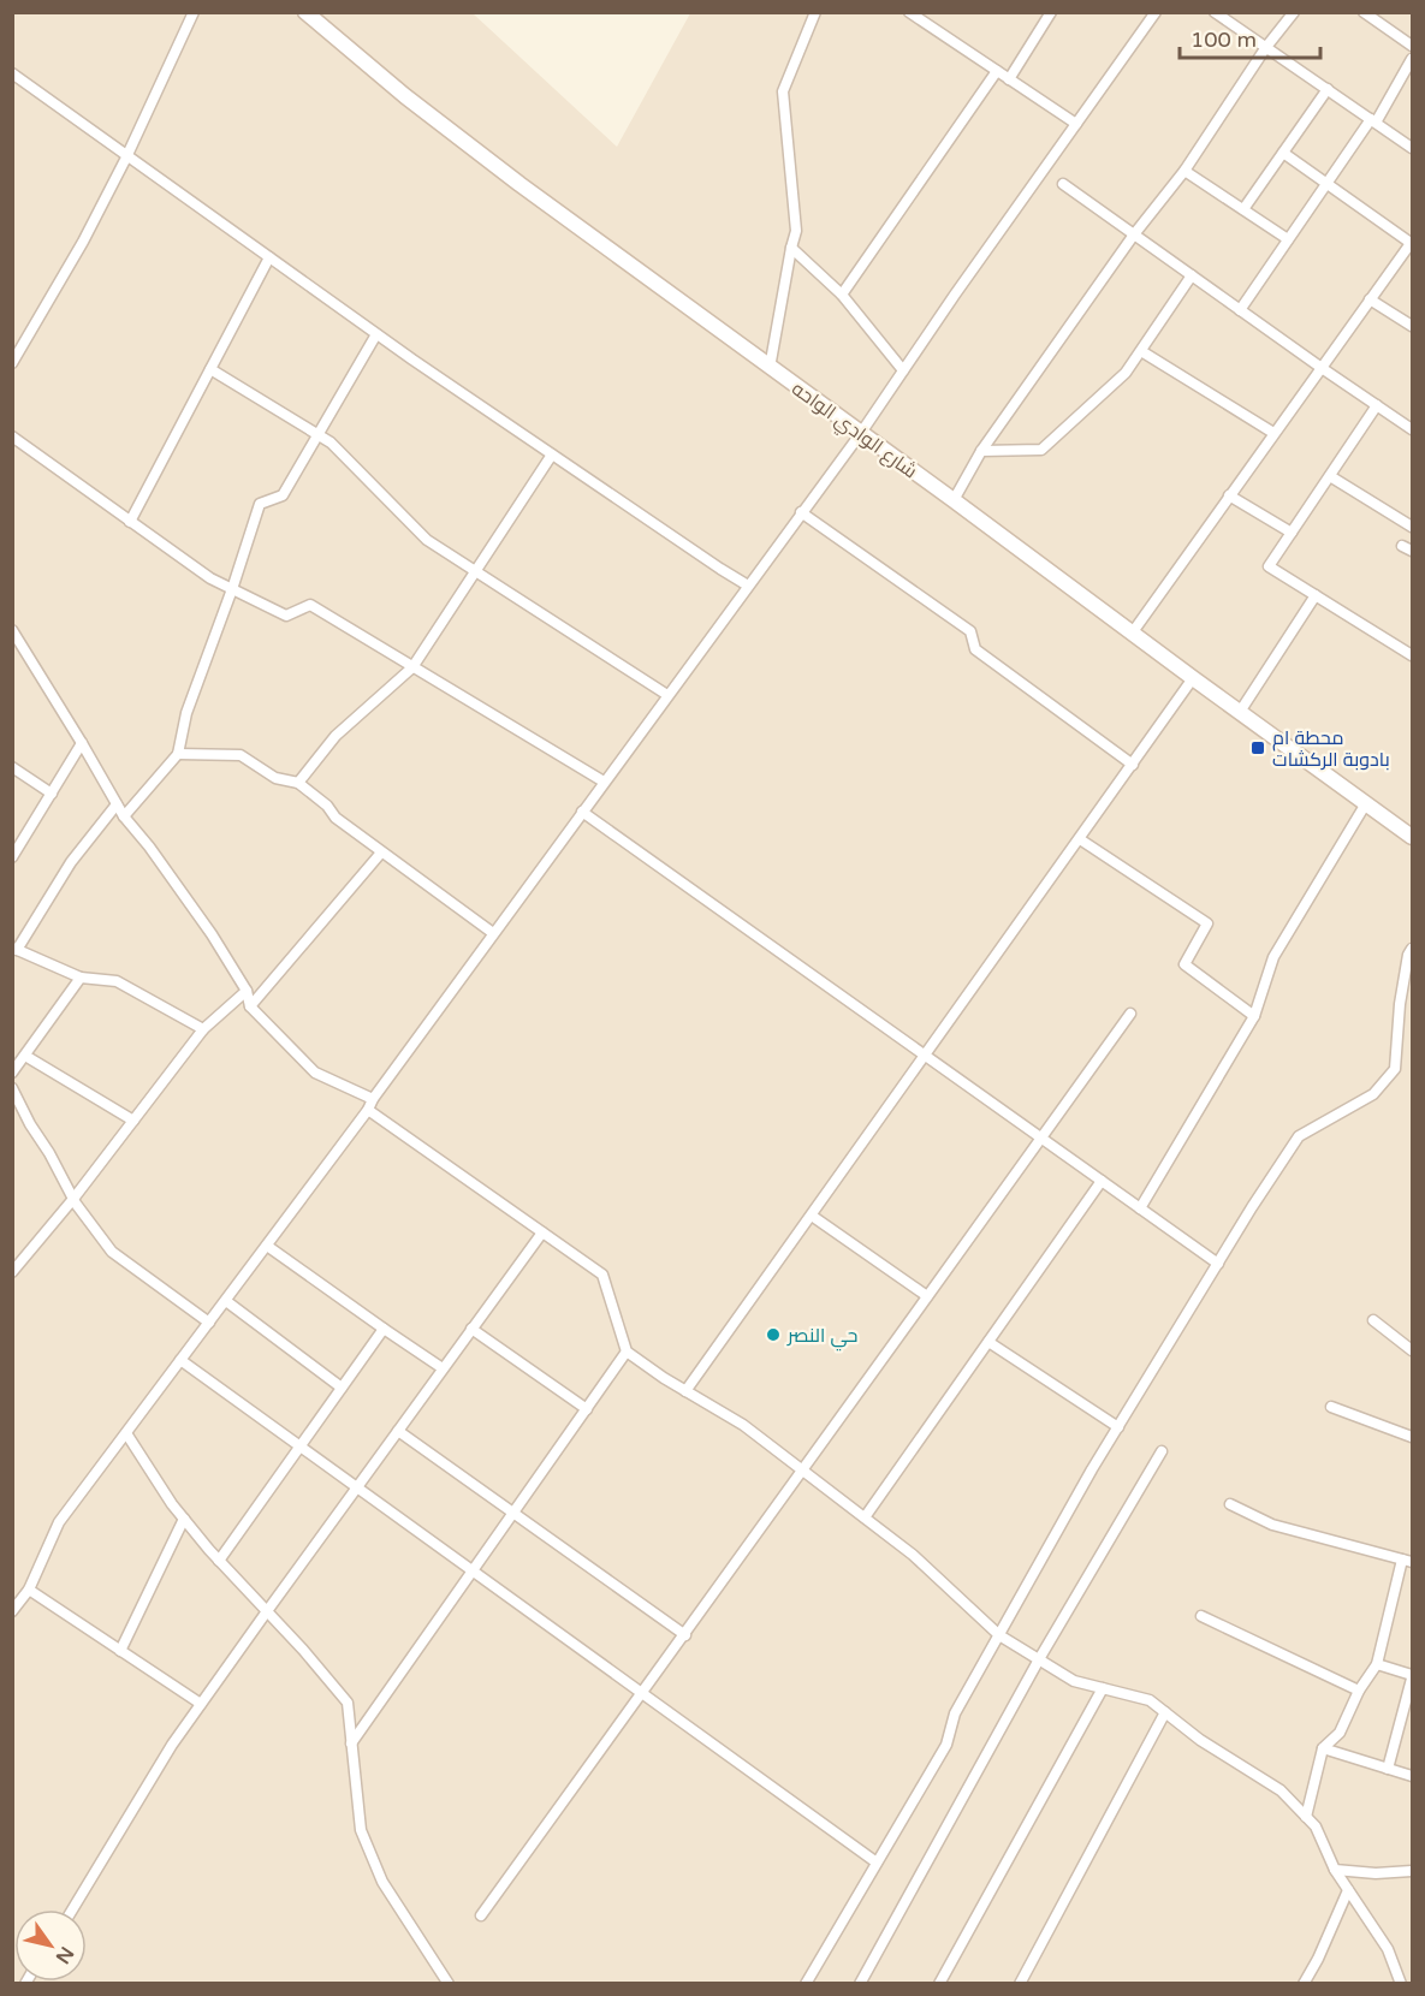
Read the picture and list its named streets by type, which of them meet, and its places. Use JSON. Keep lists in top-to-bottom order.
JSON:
{
  "streets": {
    "main road": ["شارع الوادي الواحه"]
  },
  "places": {
    "transit": ["محطة ام بادوبة الركشات"],
    "other": ["حي النصر"]
  },
  "scale_bar": "100 m",
  "north": "bottom right"
}
